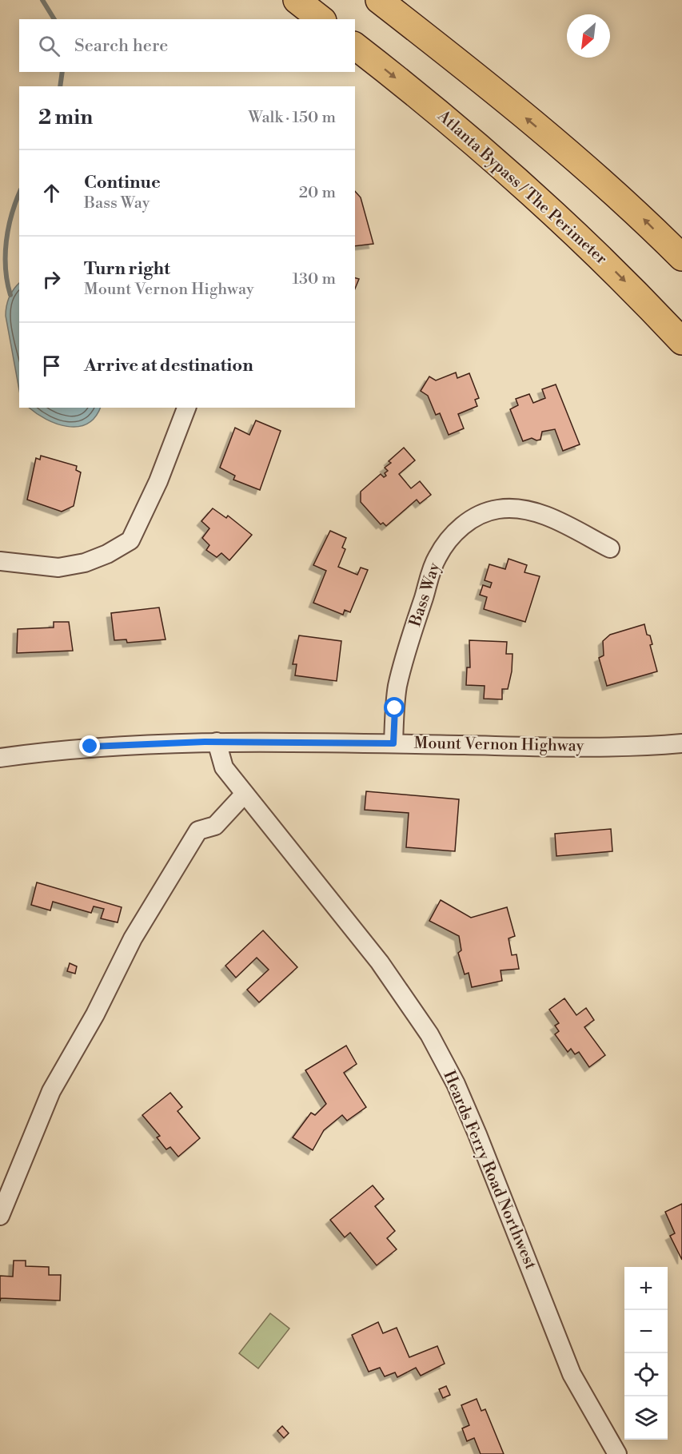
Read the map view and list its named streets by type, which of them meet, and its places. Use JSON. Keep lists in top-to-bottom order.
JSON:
{
  "streets": {
    "highway": ["Atlanta Bypass / The Perimeter"],
    "street": ["Bass Way", "Mount Vernon Highway", "Heards Ferry Road Northwest"]
  },
  "crossings": [
    ["Bass Way", "Mount Vernon Highway"],
    ["Mount Vernon Highway", "Heards Ferry Road Northwest"]
  ],
  "north": "bottom left",
  "page": {
    "search": "Search here",
    "heading": ["2 min", "Walk · 150 m"],
    "list": [
      ["Continue", "Bass Way", "20 m"],
      ["Turn right", "Mount Vernon Highway", "130 m"],
      "Arrive at destination"
    ],
    "map_buttons": ["+", "−"]
  }
}
